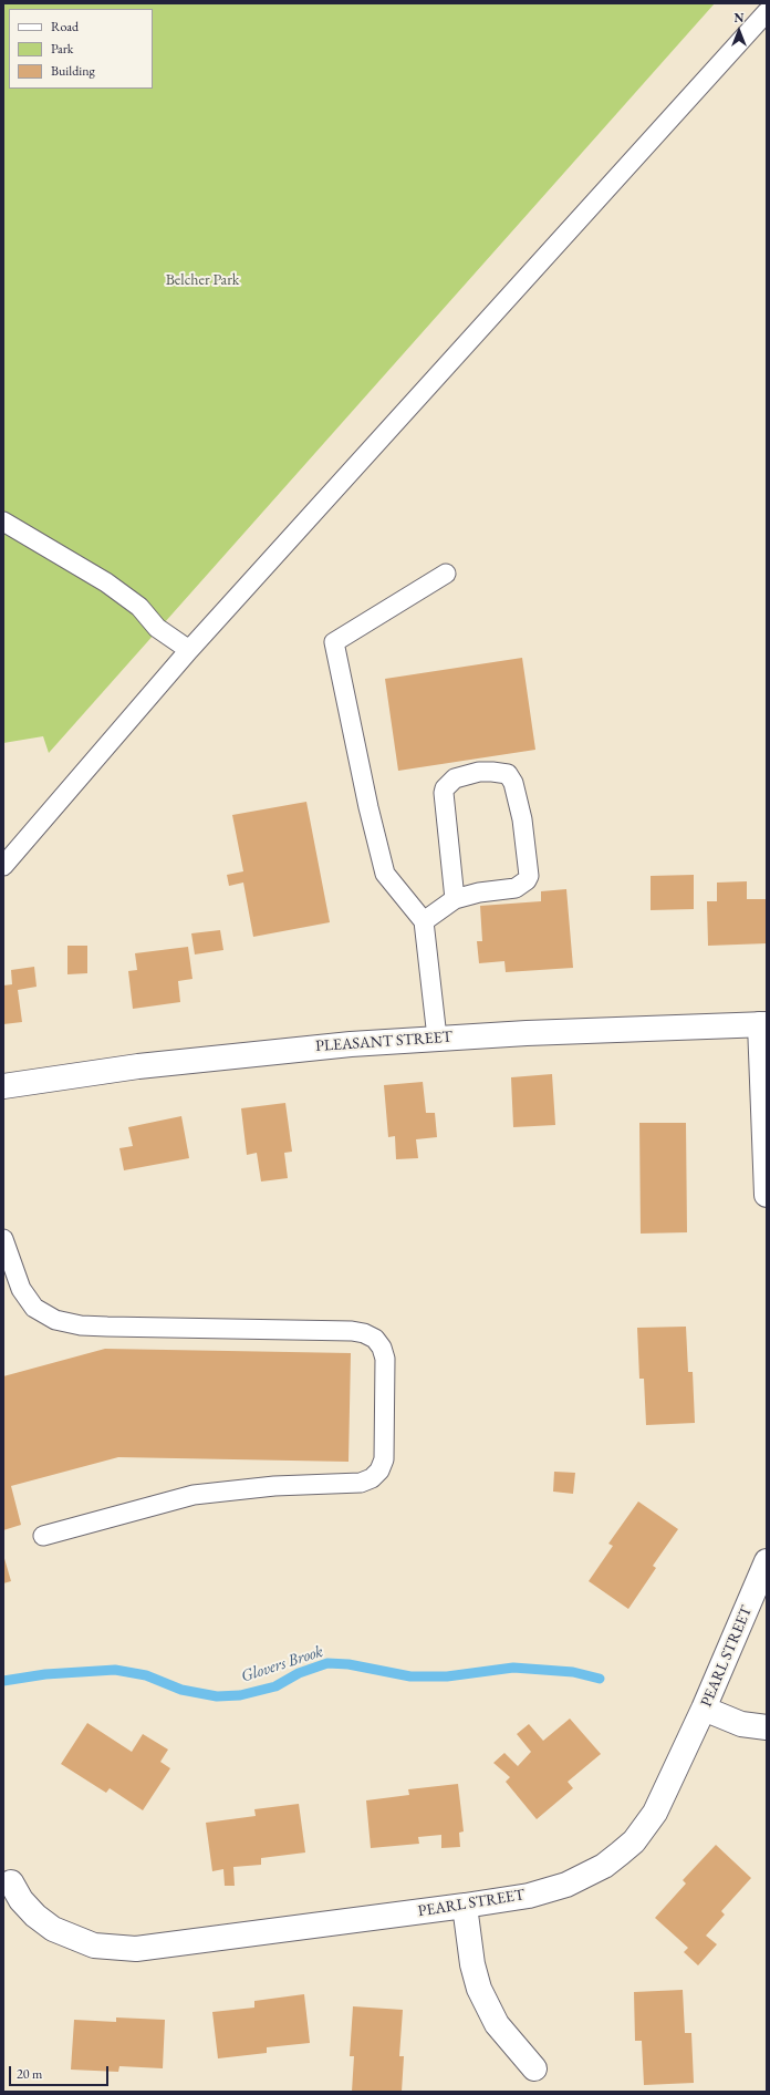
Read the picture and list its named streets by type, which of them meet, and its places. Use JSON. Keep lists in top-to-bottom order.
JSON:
{
  "streets": {
    "street": ["PLEASANT STREET", "PEARL STREET"]
  },
  "water": ["Glovers Brook"],
  "parks": ["Belcher Park"],
  "legend": ["Road", "Park", "Building"],
  "scale_bar": "20 m",
  "north": "top"
}
